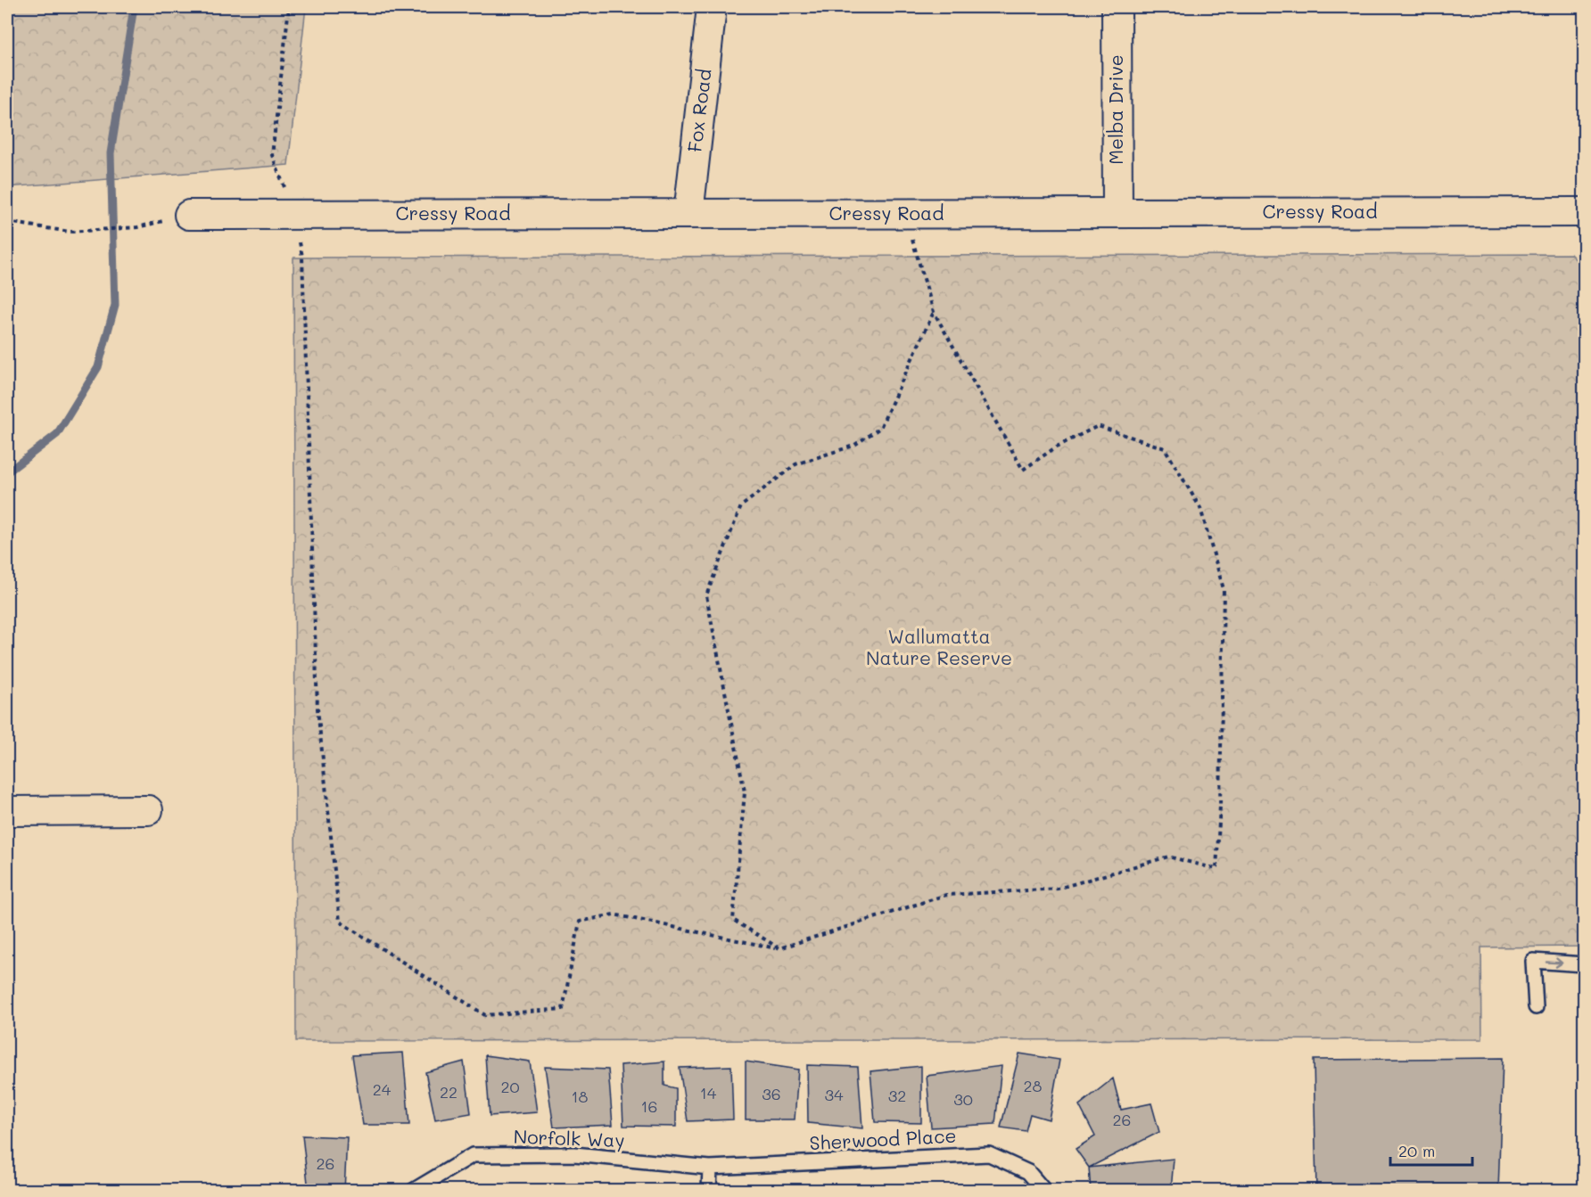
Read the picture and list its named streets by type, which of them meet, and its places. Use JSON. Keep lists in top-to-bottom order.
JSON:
{
  "streets": {
    "street": ["Melba Drive", "Fox Road", "Cressy Road"],
    "lane": ["Norfolk Way", "Sherwood Place"]
  },
  "crossings": [
    ["Melba Drive", "Cressy Road"],
    ["Fox Road", "Cressy Road"],
    ["Norfolk Way", "Sherwood Place"]
  ],
  "parks": ["Wallumatta Nature Reserve"],
  "house_numbers": [
    "28",
    "20",
    "24",
    "22",
    "14",
    "36",
    "34",
    "32",
    "18",
    "30",
    "16",
    "26",
    "26"
  ],
  "scale_bar": "20 m"
}
